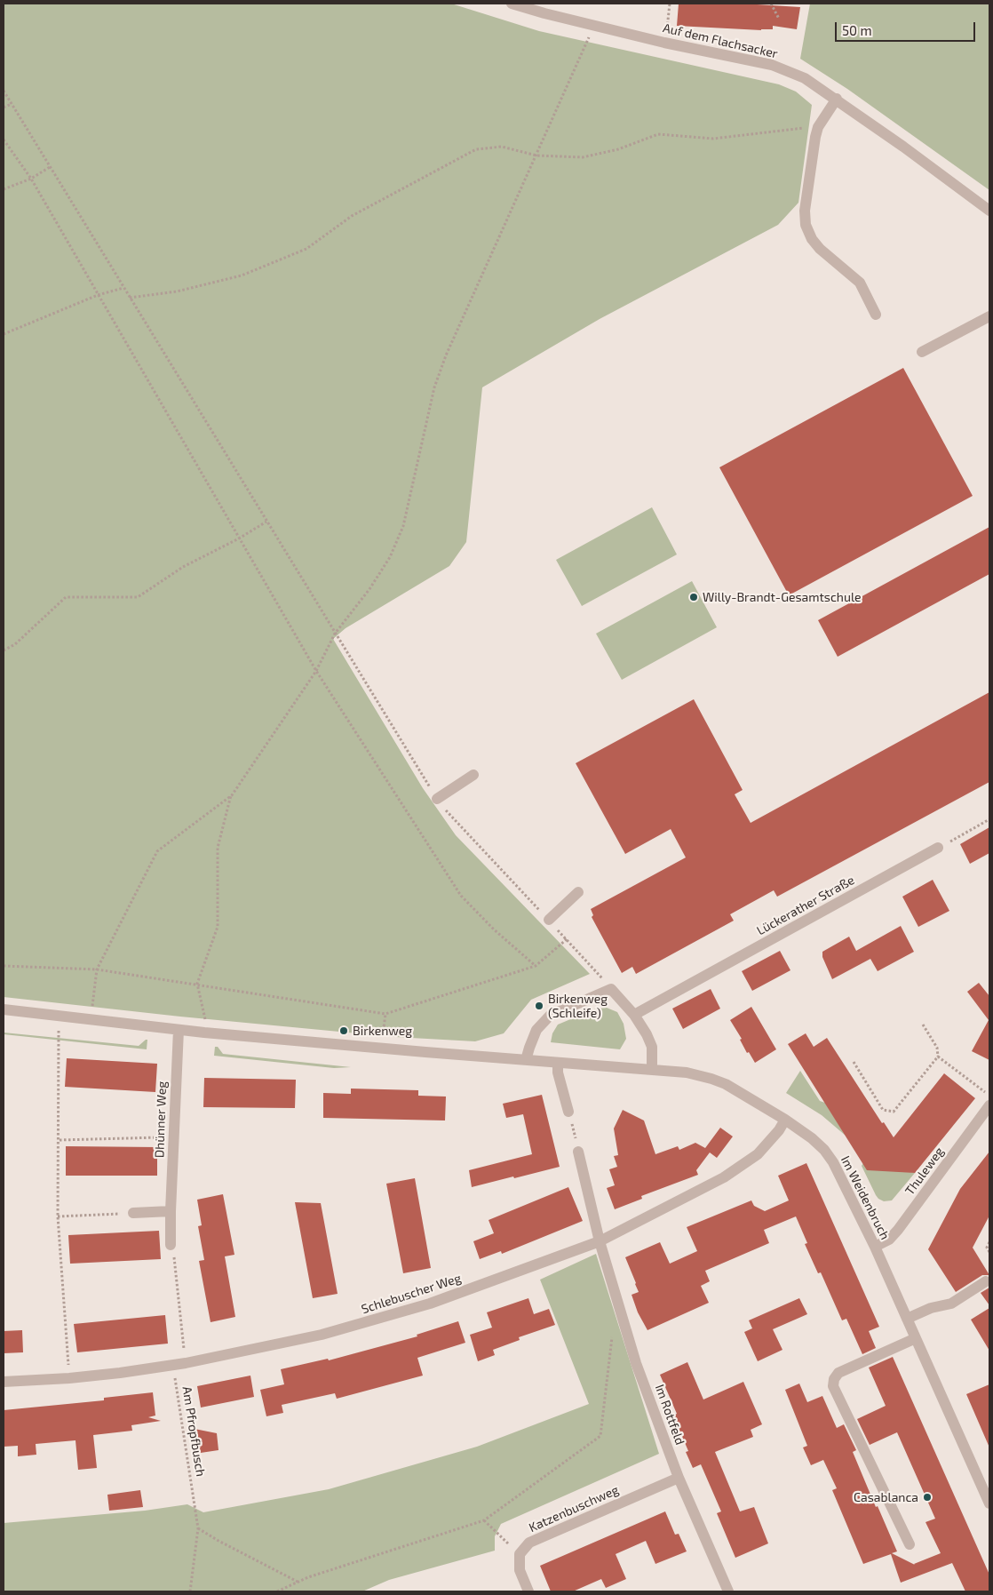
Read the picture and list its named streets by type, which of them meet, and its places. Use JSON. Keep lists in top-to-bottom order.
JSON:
{
  "streets": {
    "street": [
      "Auf dem Flachsacker",
      "Lückerather Straße",
      "Dhünner Weg",
      "Thuleweg",
      "Im Weidenbruch",
      "Schlebuscher Weg",
      "Im Rottfeld",
      "Katzenbuschweg"
    ],
    "path": ["Am Pfropfbusch"]
  },
  "crossings": [
    ["Thuleweg", "Im Weidenbruch"],
    ["Im Weidenbruch", "Schlebuscher Weg"],
    ["Schlebuscher Weg", "Im Rottfeld"],
    ["Schlebuscher Weg", "Am Pfropfbusch"],
    ["Im Rottfeld", "Katzenbuschweg"]
  ],
  "places": [
    "Willy-Brandt-Gesamtschule",
    "Birkenweg (Schleife)",
    "Birkenweg",
    "Casablanca"
  ],
  "scale_bar": "50 m"
}
